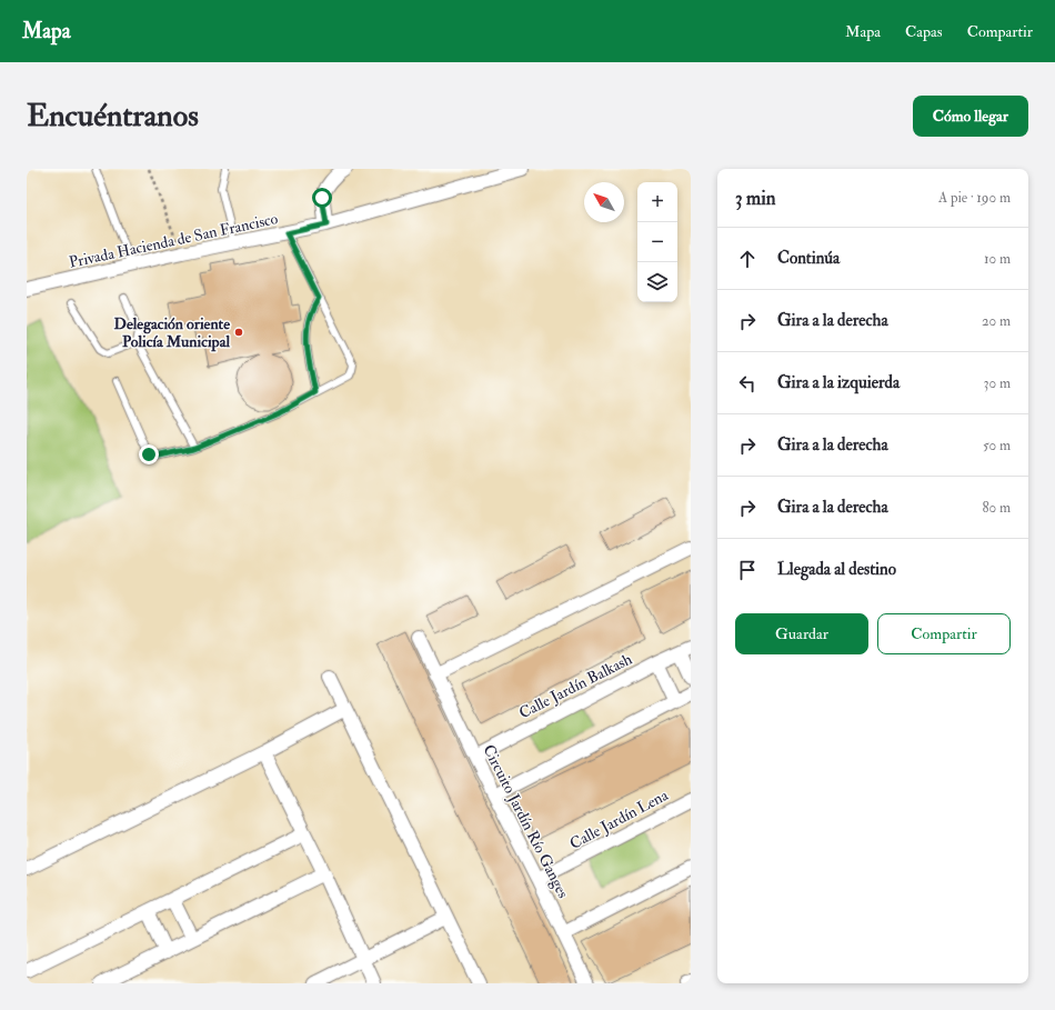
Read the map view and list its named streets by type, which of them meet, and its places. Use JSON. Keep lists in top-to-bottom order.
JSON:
{
  "streets": {
    "street": [
      "Privada Hacienda de San Francisco",
      "Calle Jardín Balkash",
      "Calle Jardín Lena",
      "Circuito Jardín Río Ganges"
    ]
  },
  "crossings": [
    ["Calle Jardín Balkash", "Circuito Jardín Río Ganges"],
    ["Calle Jardín Lena", "Circuito Jardín Río Ganges"]
  ],
  "places": ["Delegación oriente Policía Municipal"],
  "north": "top left",
  "page": {
    "header": "Mapa",
    "nav": ["Mapa", "Capas", "Compartir"],
    "buttons": [
      "Cómo llegar",
      ["Guardar", "Compartir"]
    ],
    "title": "Encuéntranos",
    "heading": ["3 min", "A pie · 190 m"],
    "map_buttons": ["+", "−"],
    "list": [
      ["Continúa", "10 m"],
      ["Gira a la derecha", "20 m"],
      ["Gira a la izquierda", "30 m"],
      ["Gira a la derecha", "50 m"],
      ["Gira a la derecha", "80 m"],
      "Llegada al destino"
    ]
  }
}
